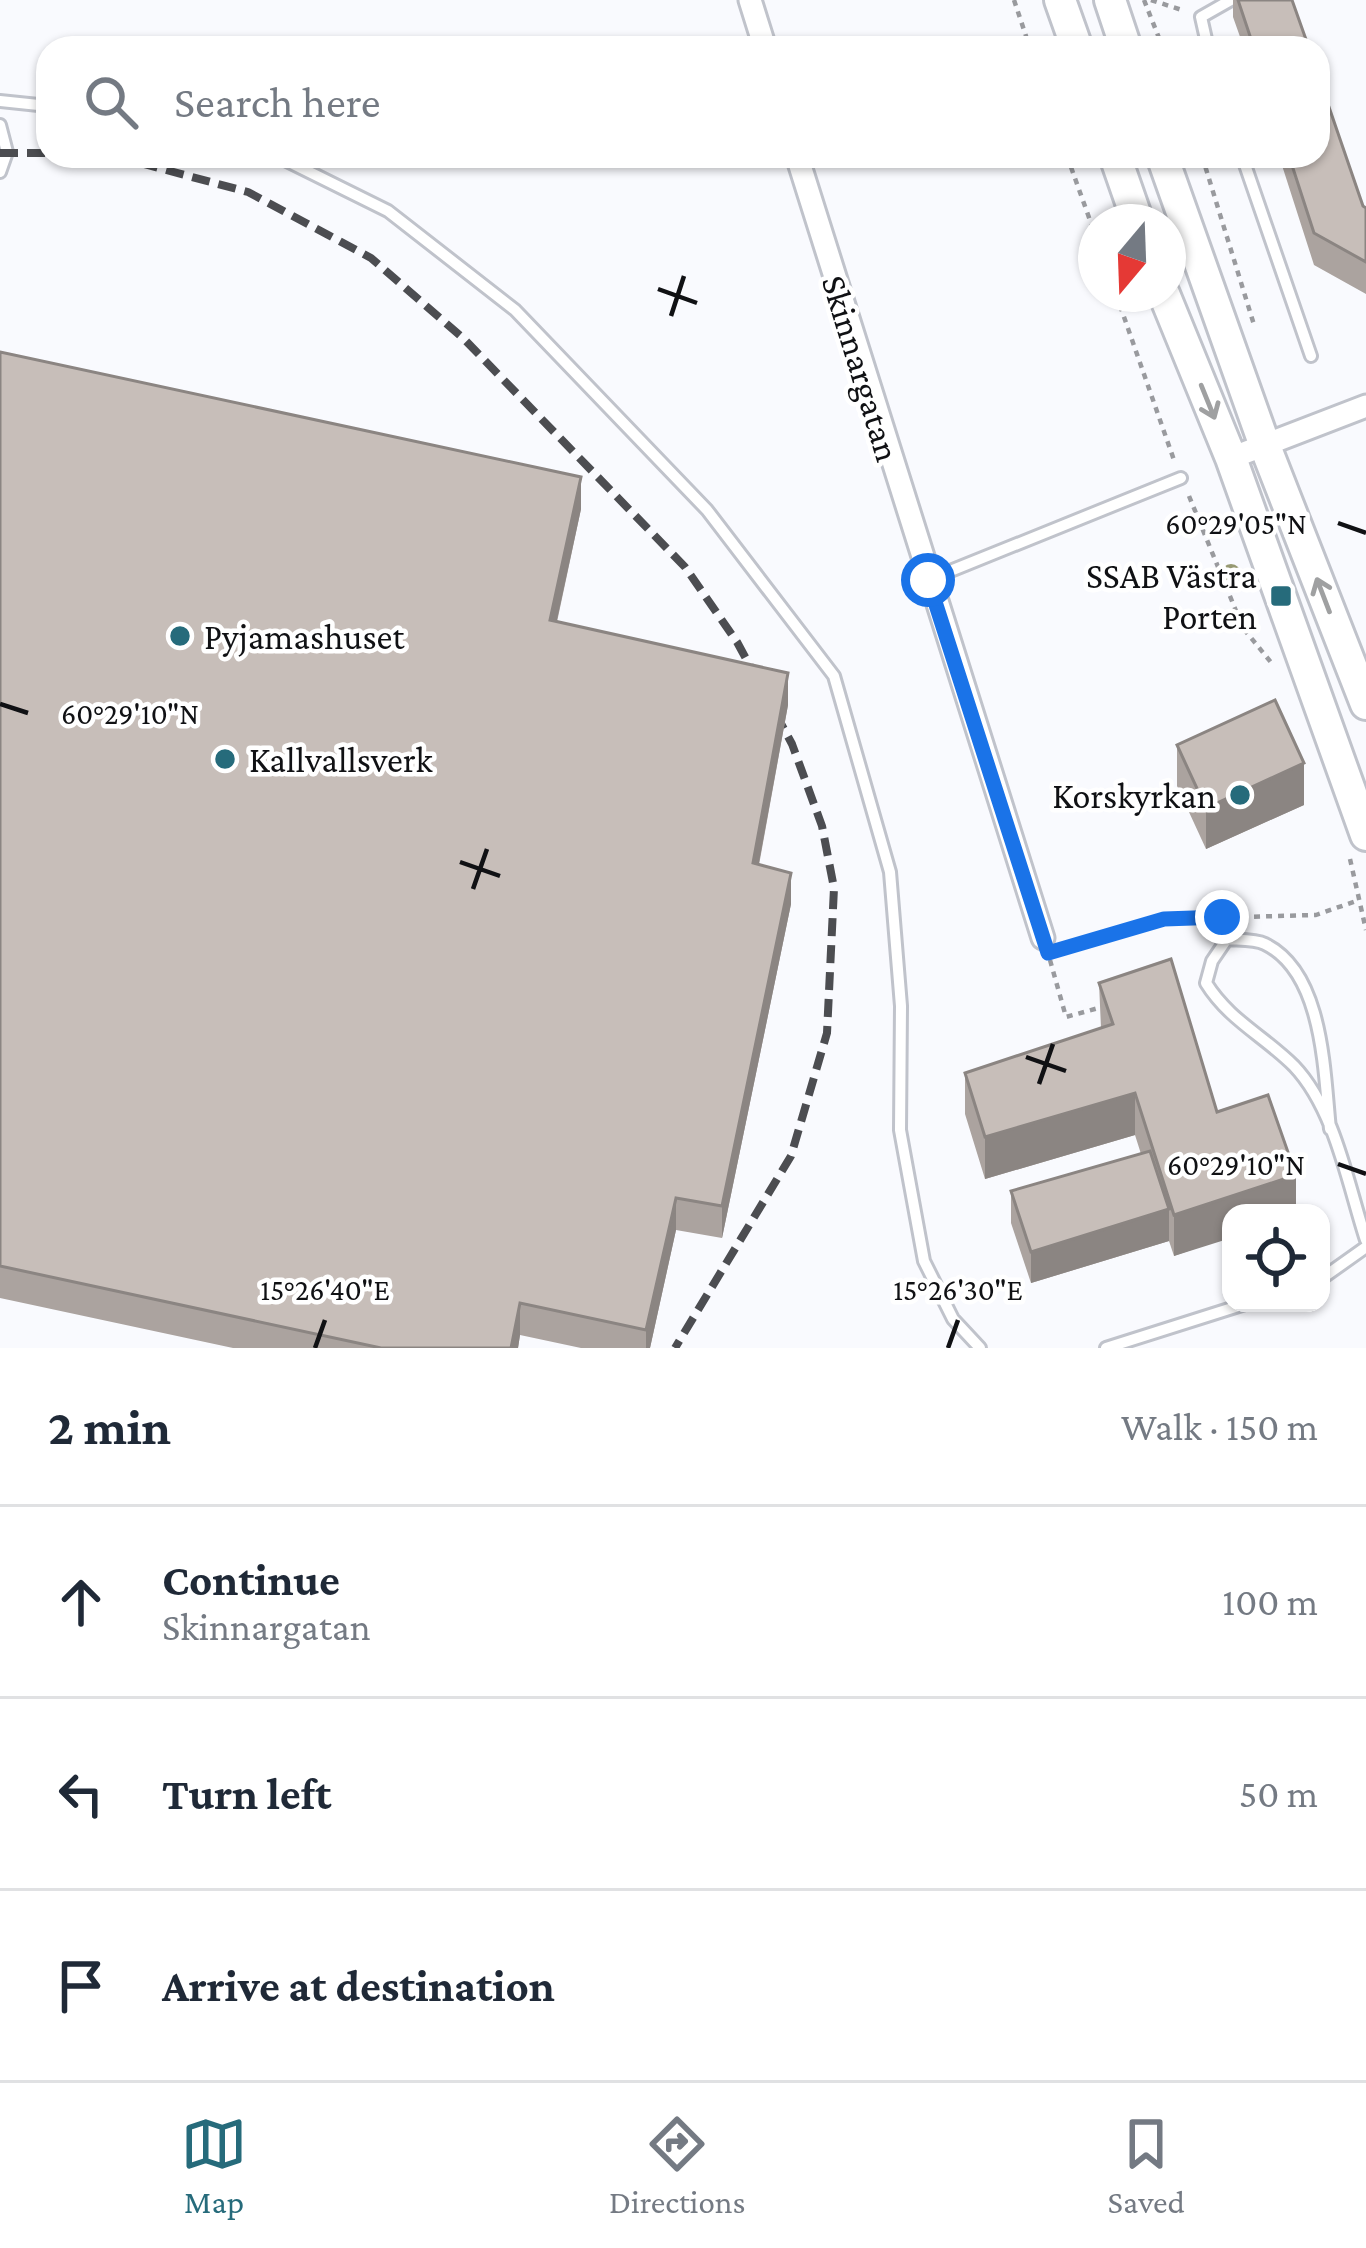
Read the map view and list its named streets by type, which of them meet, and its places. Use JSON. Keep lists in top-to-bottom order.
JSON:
{
  "streets": {
    "street": ["Skinnargatan"]
  },
  "places": {
    "transit": ["SSAB Västra Porten"],
    "other": ["Pyjamashuset", "Kallvallsverk", "Korskyrkan"]
  },
  "north": "bottom",
  "page": {
    "search": "Search here",
    "heading": ["2 min", "Walk · 150 m"],
    "list": [
      ["Continue", "Skinnargatan", "100 m"],
      ["Turn left", "50 m"],
      "Arrive at destination"
    ],
    "nav": ["Map", "Directions", "Saved"]
  },
  "coordinates": [
    "60°29'05\"N",
    "60°29'10\"N",
    "15°26'40\"E",
    "15°26'30\"E"
  ]
}
